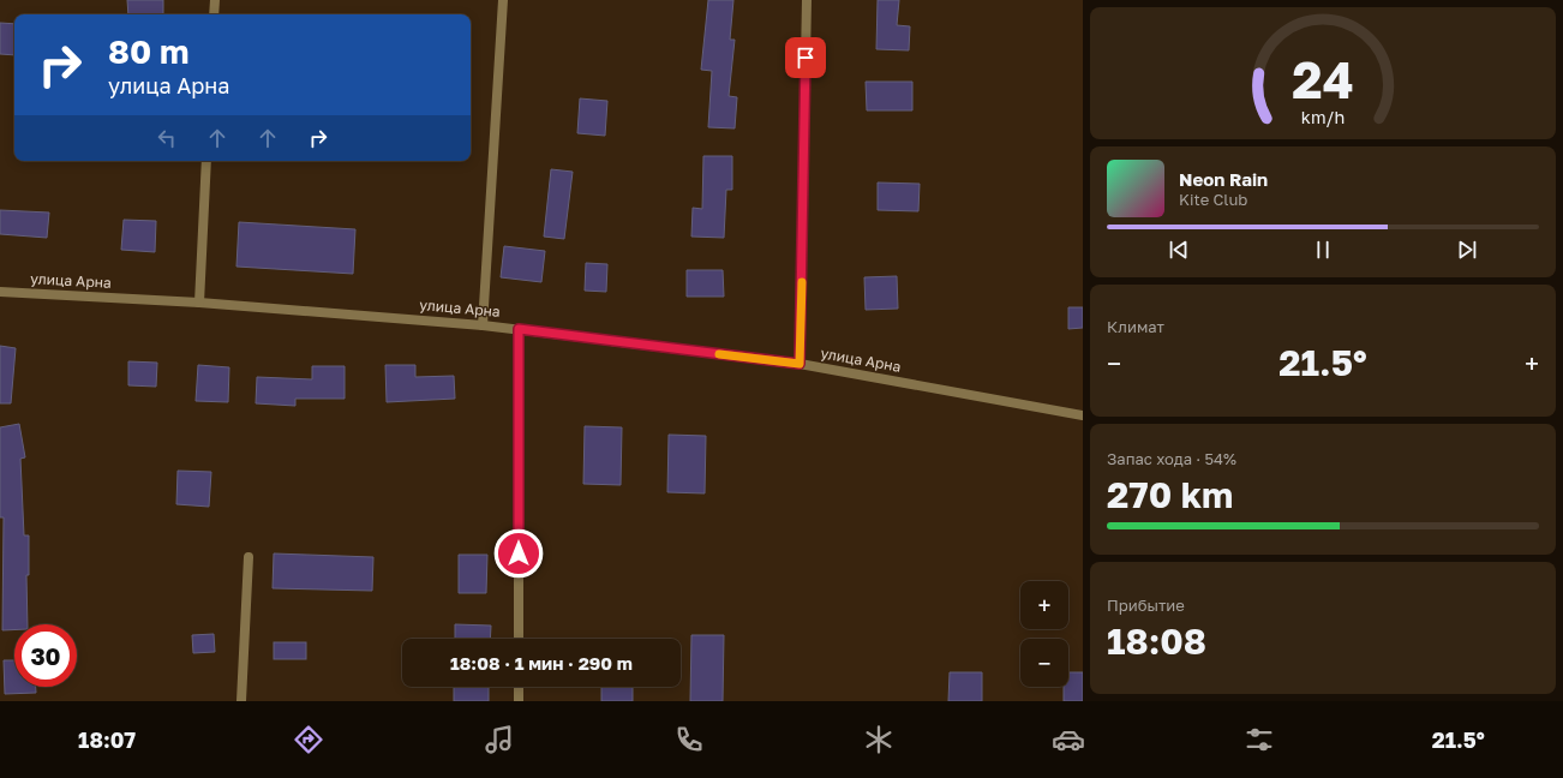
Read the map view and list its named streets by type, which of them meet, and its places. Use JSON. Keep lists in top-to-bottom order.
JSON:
{
  "streets": {
    "street": ["улица Арна"]
  },
  "page": {
    "turn": ["80 m", "улица Арна"],
    "song": ["Neon Rain", "Kite Club"],
    "tile": [
      "Климат",
      ["Запас хода · 54%", "270 km"],
      ["Прибытие", "18:08"]
    ],
    "heat": ["−", "21.5°", "+"],
    "map_buttons": ["+", "−"],
    "limit": "30",
    "trip": "18:08 · 1 мин · 290 m",
    "tabs": ["18:07", "21.5°"],
    "gauge": ["24", "km/h"]
  }
}
